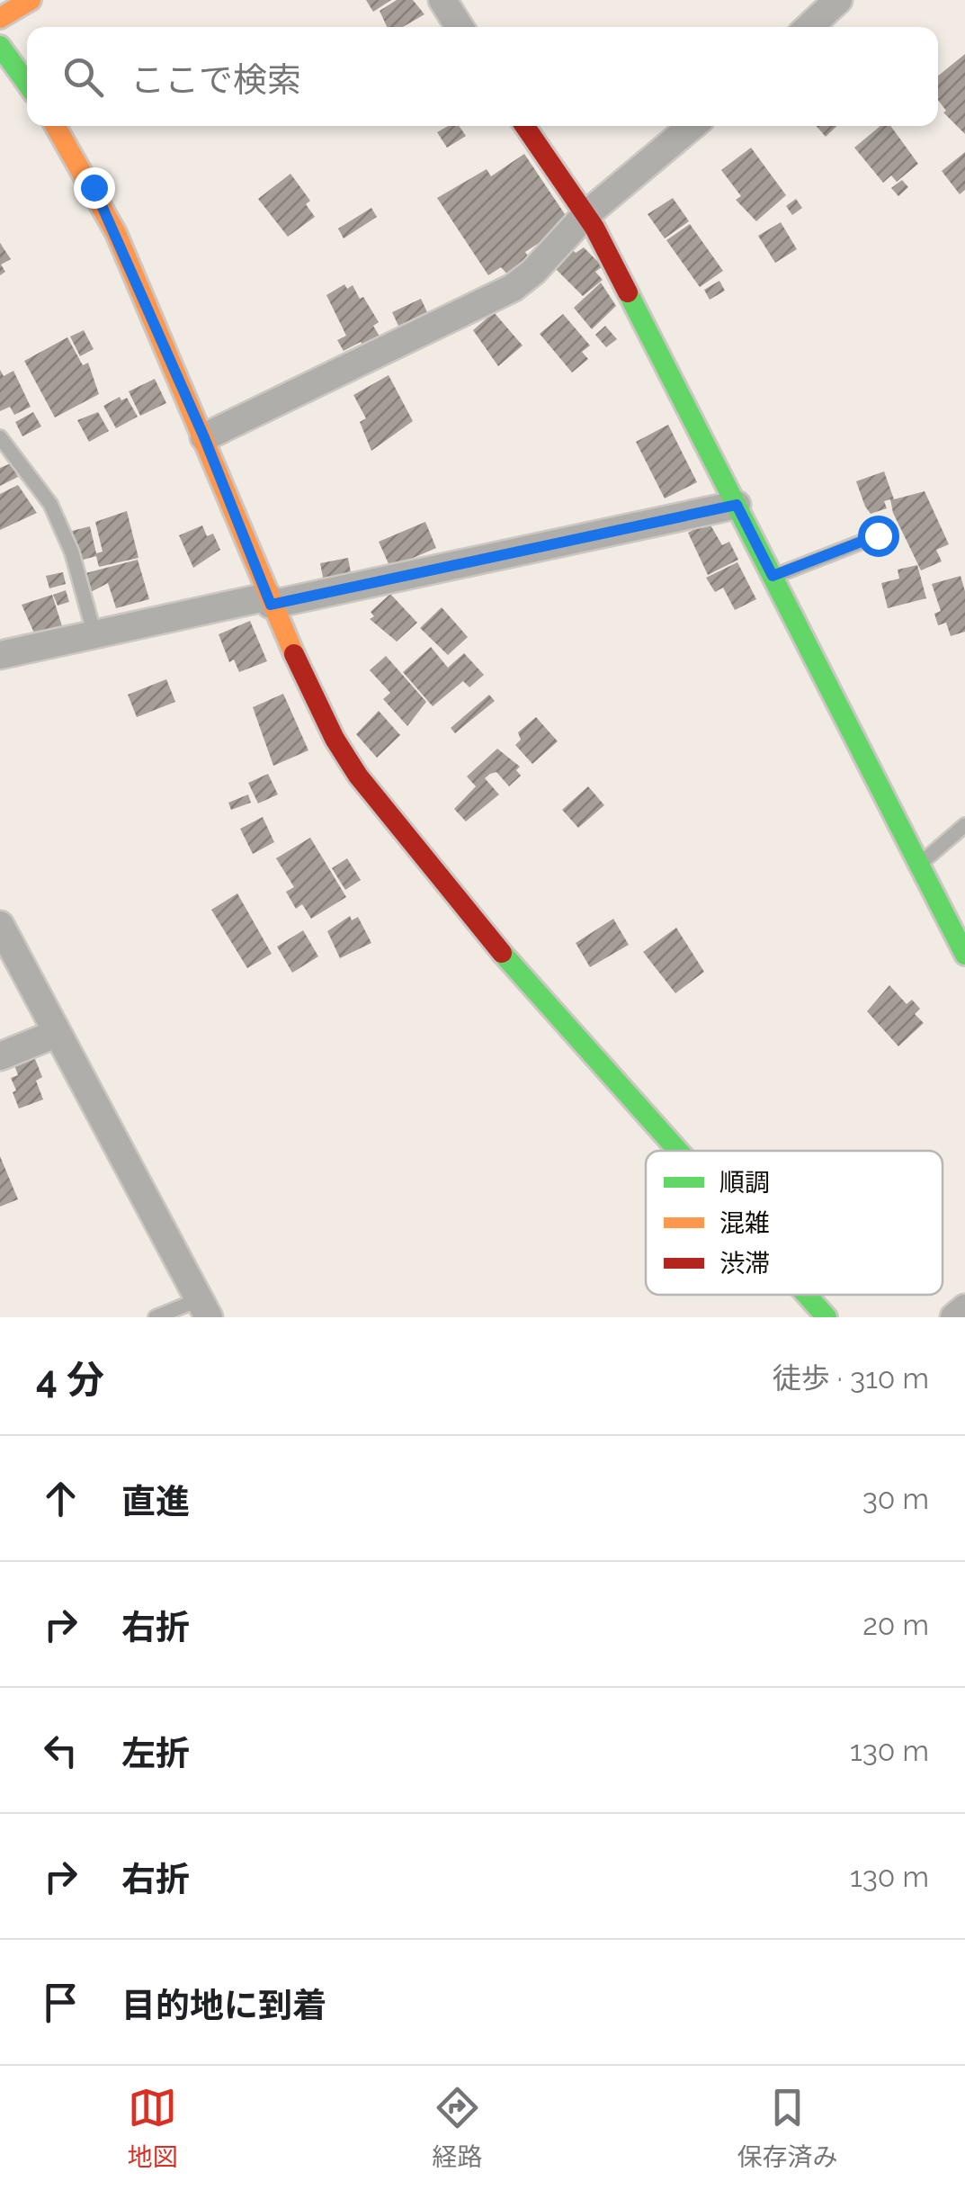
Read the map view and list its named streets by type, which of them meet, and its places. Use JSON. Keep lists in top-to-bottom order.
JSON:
{
  "legend": ["順調", "混雑", "渋滞"],
  "page": {
    "search": "ここで検索",
    "heading": ["4 分", "徒歩 · 310 m"],
    "list": [
      ["直進", "30 m"],
      ["右折", "20 m"],
      ["左折", "130 m"],
      ["右折", "130 m"],
      "目的地に到着"
    ],
    "nav": ["地図", "経路", "保存済み"]
  }
}
